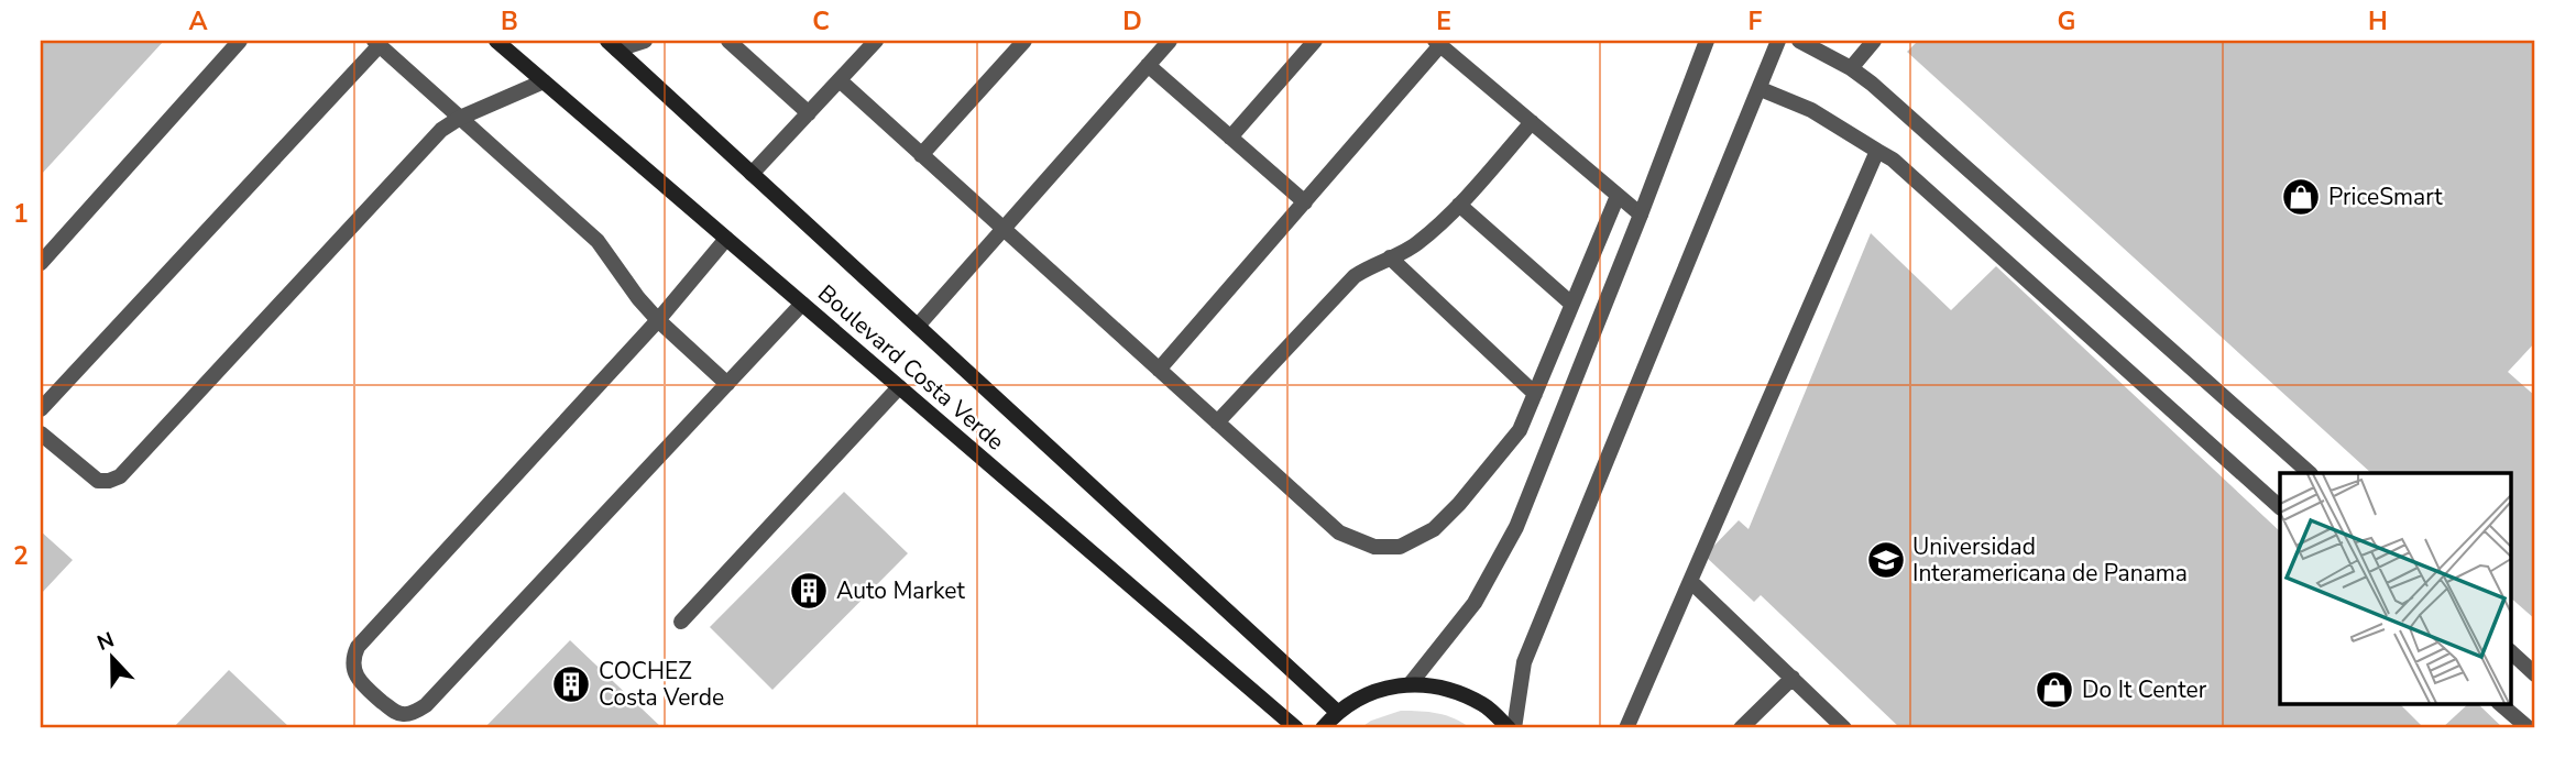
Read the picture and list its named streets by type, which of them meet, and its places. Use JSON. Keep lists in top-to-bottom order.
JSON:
{
  "streets": {
    "street": ["Boulevard Costa Verde"]
  },
  "places": {
    "shop": ["PriceSmart", "Do It Center"],
    "school or university": ["Universidad Interamericana de Panama"],
    "building": ["Auto Market", "COCHEZ Costa Verde"]
  },
  "north": "top",
  "grid": {
    "columns": [
      "A",
      "B",
      "C",
      "D",
      "E",
      "F",
      "G",
      "H"
    ],
    "rows": ["1", "2"]
  }
}
